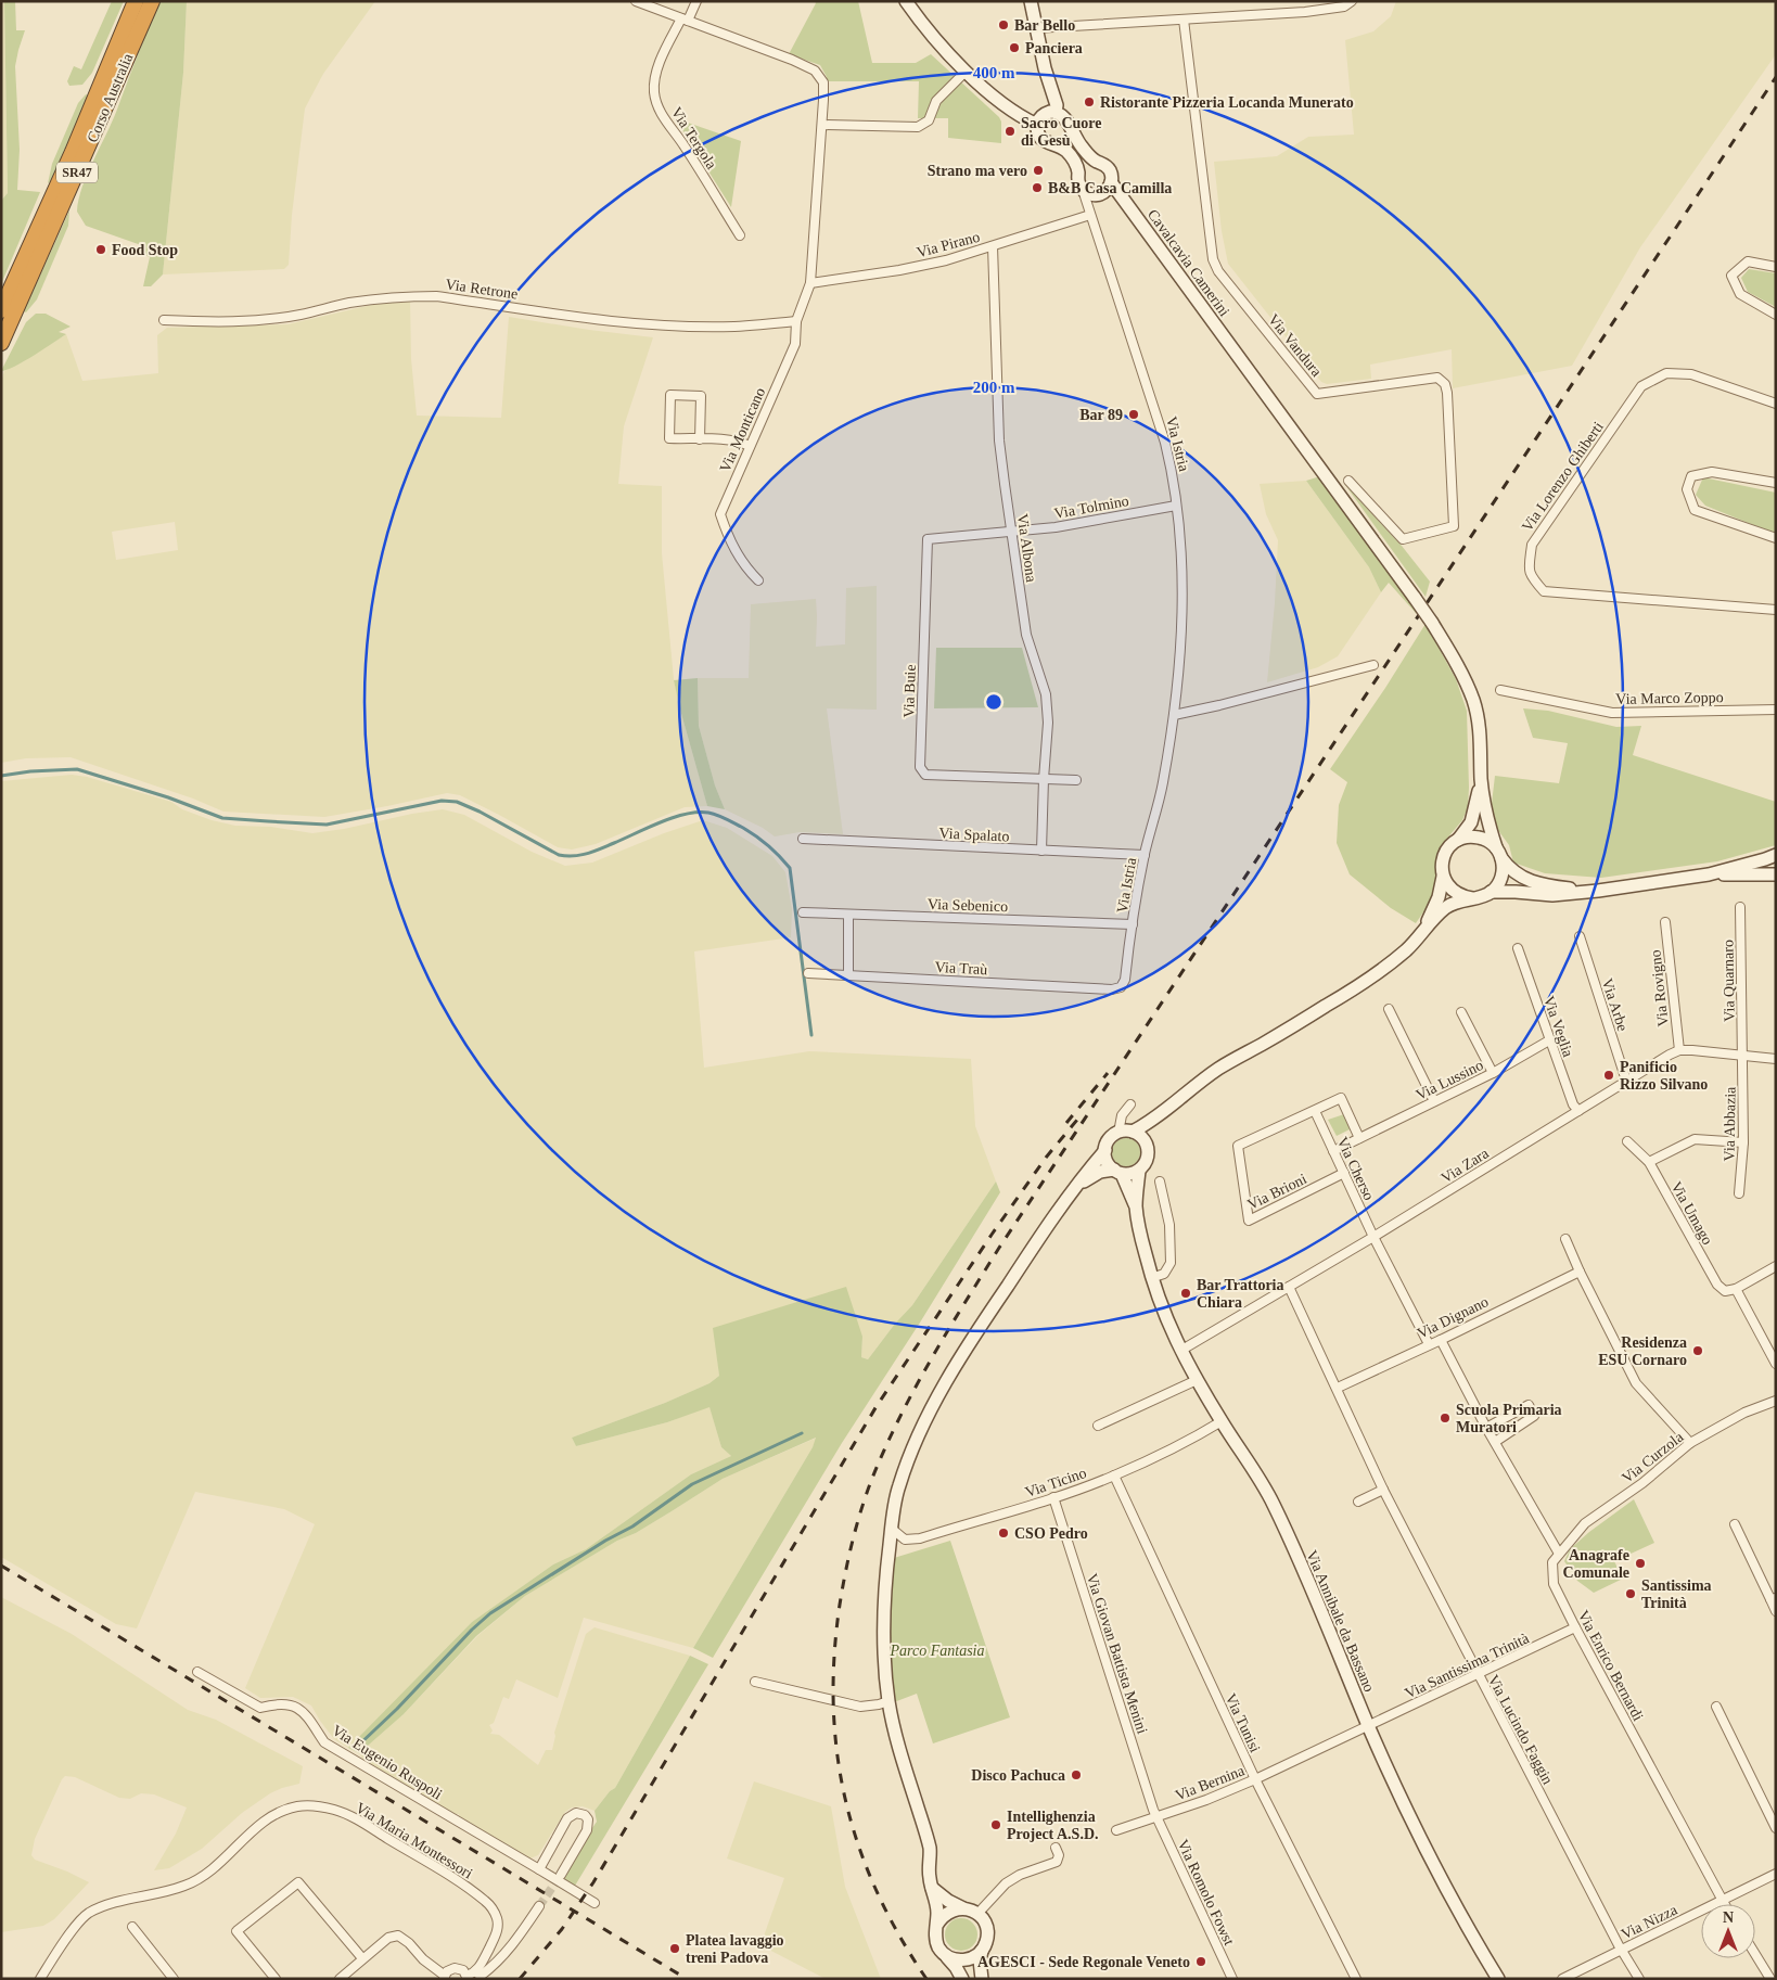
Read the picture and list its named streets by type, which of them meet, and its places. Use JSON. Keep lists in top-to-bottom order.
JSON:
{
  "streets": {
    "highway": ["Corso Australia", "SR47"],
    "main road": ["Cavalcavia Camerini", "Via Annibale da Bassano"],
    "street": [
      "Via Tergola",
      "Via Pirano",
      "Via Retrone",
      "Via Vandura",
      "Via Monticano",
      "Via Istria",
      "Via Lorenzo Ghiberti",
      "Via Tolmino",
      "Via Albona",
      "Via Buie",
      "Via Marco Zoppo",
      "Via Spalato",
      "Via Sebenico",
      "Via Traù",
      "Via Quarnaro",
      "Via Rovigno",
      "Via Arbe",
      "Via Veglia",
      "Via Lussino",
      "Via Abbazia",
      "Via Zara",
      "Via Cherso",
      "Via Brioni",
      "Via Umago",
      "Via Dignano",
      "Via Curzola",
      "Via Ticino",
      "Via Giovan Battista Menini",
      "Via Santissima Trinità",
      "Via Enrico Bernardi",
      "Via Tunisi",
      "Via Lucindo Faggin",
      "Via Eugenio Ruspoli",
      "Via Bernina",
      "Via Maria Montessori",
      "Via Romolo Fowst",
      "Via Nizza"
    ]
  },
  "crossings": [
    ["Via Pirano", "Via Monticano"],
    ["Via Pirano", "Via Istria"],
    ["Via Pirano", "Via Albona"],
    ["Cavalcavia Camerini", "Via Istria"],
    ["Via Retrone", "Via Monticano"],
    ["Via Istria", "Via Tolmino"],
    ["Via Istria", "Via Spalato"],
    ["Via Istria", "Via Sebenico"],
    ["Via Istria", "Via Traù"],
    ["Via Tolmino", "Via Albona"],
    ["Via Tolmino", "Via Buie"],
    ["Via Albona", "Via Buie"],
    ["Via Albona", "Via Spalato"],
    ["Via Quarnaro", "Via Abbazia"],
    ["Via Rovigno", "Via Zara"],
    ["Via Arbe", "Via Zara"],
    ["Via Veglia", "Via Lussino"],
    ["Via Veglia", "Via Zara"],
    ["Via Lussino", "Via Cherso"],
    ["Via Zara", "Via Cherso"],
    ["Via Zara", "Via Annibale da Bassano"],
    ["Via Zara", "Via Lucindo Faggin"],
    ["Via Cherso", "Via Brioni"],
    ["Via Dignano", "Via Lucindo Faggin"],
    ["Via Curzola", "Via Enrico Bernardi"],
    ["Via Ticino", "Via Annibale da Bassano"],
    ["Via Ticino", "Via Giovan Battista Menini"],
    ["Via Ticino", "Via Tunisi"],
    ["Via Annibale da Bassano", "Via Santissima Trinità"],
    ["Via Annibale da Bassano", "Via Bernina"],
    ["Via Giovan Battista Menini", "Via Bernina"],
    ["Via Giovan Battista Menini", "Via Romolo Fowst"],
    ["Via Santissima Trinità", "Via Enrico Bernardi"],
    ["Via Santissima Trinità", "Via Lucindo Faggin"],
    ["Via Santissima Trinità", "Via Bernina"],
    ["Via Enrico Bernardi", "Via Nizza"],
    ["Via Tunisi", "Via Bernina"],
    ["Via Lucindo Faggin", "Via Nizza"],
    ["Via Bernina", "Via Romolo Fowst"]
  ],
  "parks": ["Parco Fantasia"],
  "places": [
    "Bar Bello",
    "Panciera",
    "Ristorante Pizzeria Locanda Munerato",
    "Sacro Cuore di Gesù",
    "Strano ma vero",
    "B&B Casa Camilla",
    "Food Stop",
    "Bar 89",
    "Panificio Rizzo Silvano",
    "Bar Trattoria Chiara",
    "Residenza ESU Cornaro",
    "Scuola Primaria Muratori",
    "CSO Pedro",
    "Anagrafe Comunale",
    "Santissima Trinità",
    "Disco Pachuca",
    "Intellighenzia Project A.S.D.",
    "Platea lavaggio treni Padova",
    "AGESCI - Sede Regonale Veneto"
  ],
  "north": "top",
  "rings": ["400 m", "200 m"]
}
